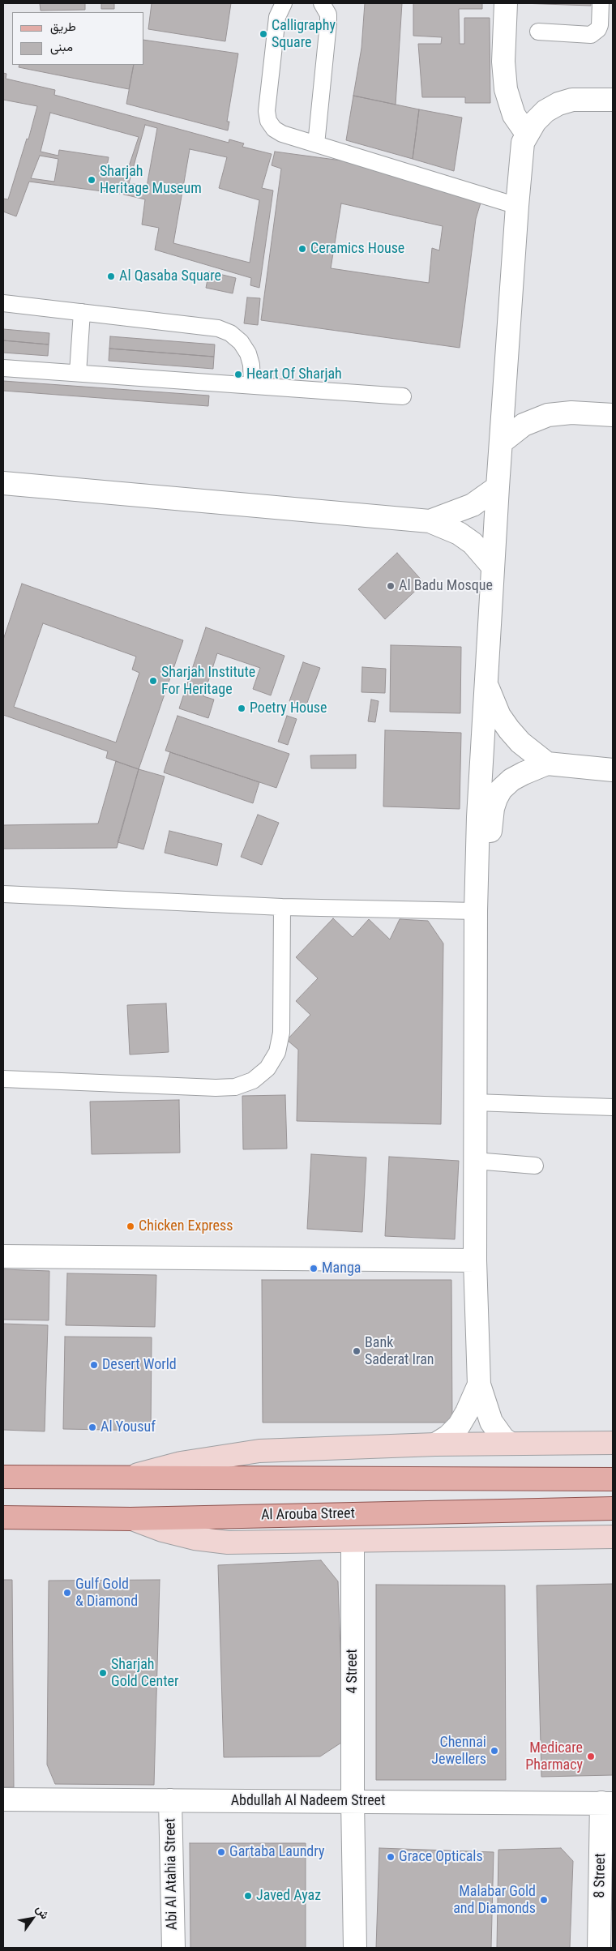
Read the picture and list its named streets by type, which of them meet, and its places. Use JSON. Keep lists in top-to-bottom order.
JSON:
{
  "streets": {
    "main road": ["Al Arouba Street"],
    "street": [
      "4 Street",
      "Abdullah Al Nadeem Street",
      "Abi Al Atahia Street",
      "8 Street"
    ]
  },
  "crossings": [
    ["4 Street", "Abdullah Al Nadeem Street"],
    ["Abdullah Al Nadeem Street", "Abi Al Atahia Street"],
    ["Abdullah Al Nadeem Street", "8 Street"]
  ],
  "places": [
    "Calligraphy Square",
    "Sharjah Heritage Museum",
    "Ceramics House",
    "Al Qasaba Square",
    "Heart Of Sharjah",
    "Al Badu Mosque",
    "Sharjah Institute For Heritage",
    "Poetry House",
    "Chicken Express",
    "Manga",
    "Bank Saderat Iran",
    "Desert World",
    "Al Yousuf",
    "Gulf Gold & Diamond",
    "Sharjah Gold Center",
    "Chennai Jewellers",
    "Medicare Pharmacy",
    "Gartaba Laundry",
    "Grace Opticals",
    "Javed Ayaz",
    "Malabar Gold and Diamonds"
  ],
  "legend": ["طريق", "مبنى"],
  "north": "top right"
}
